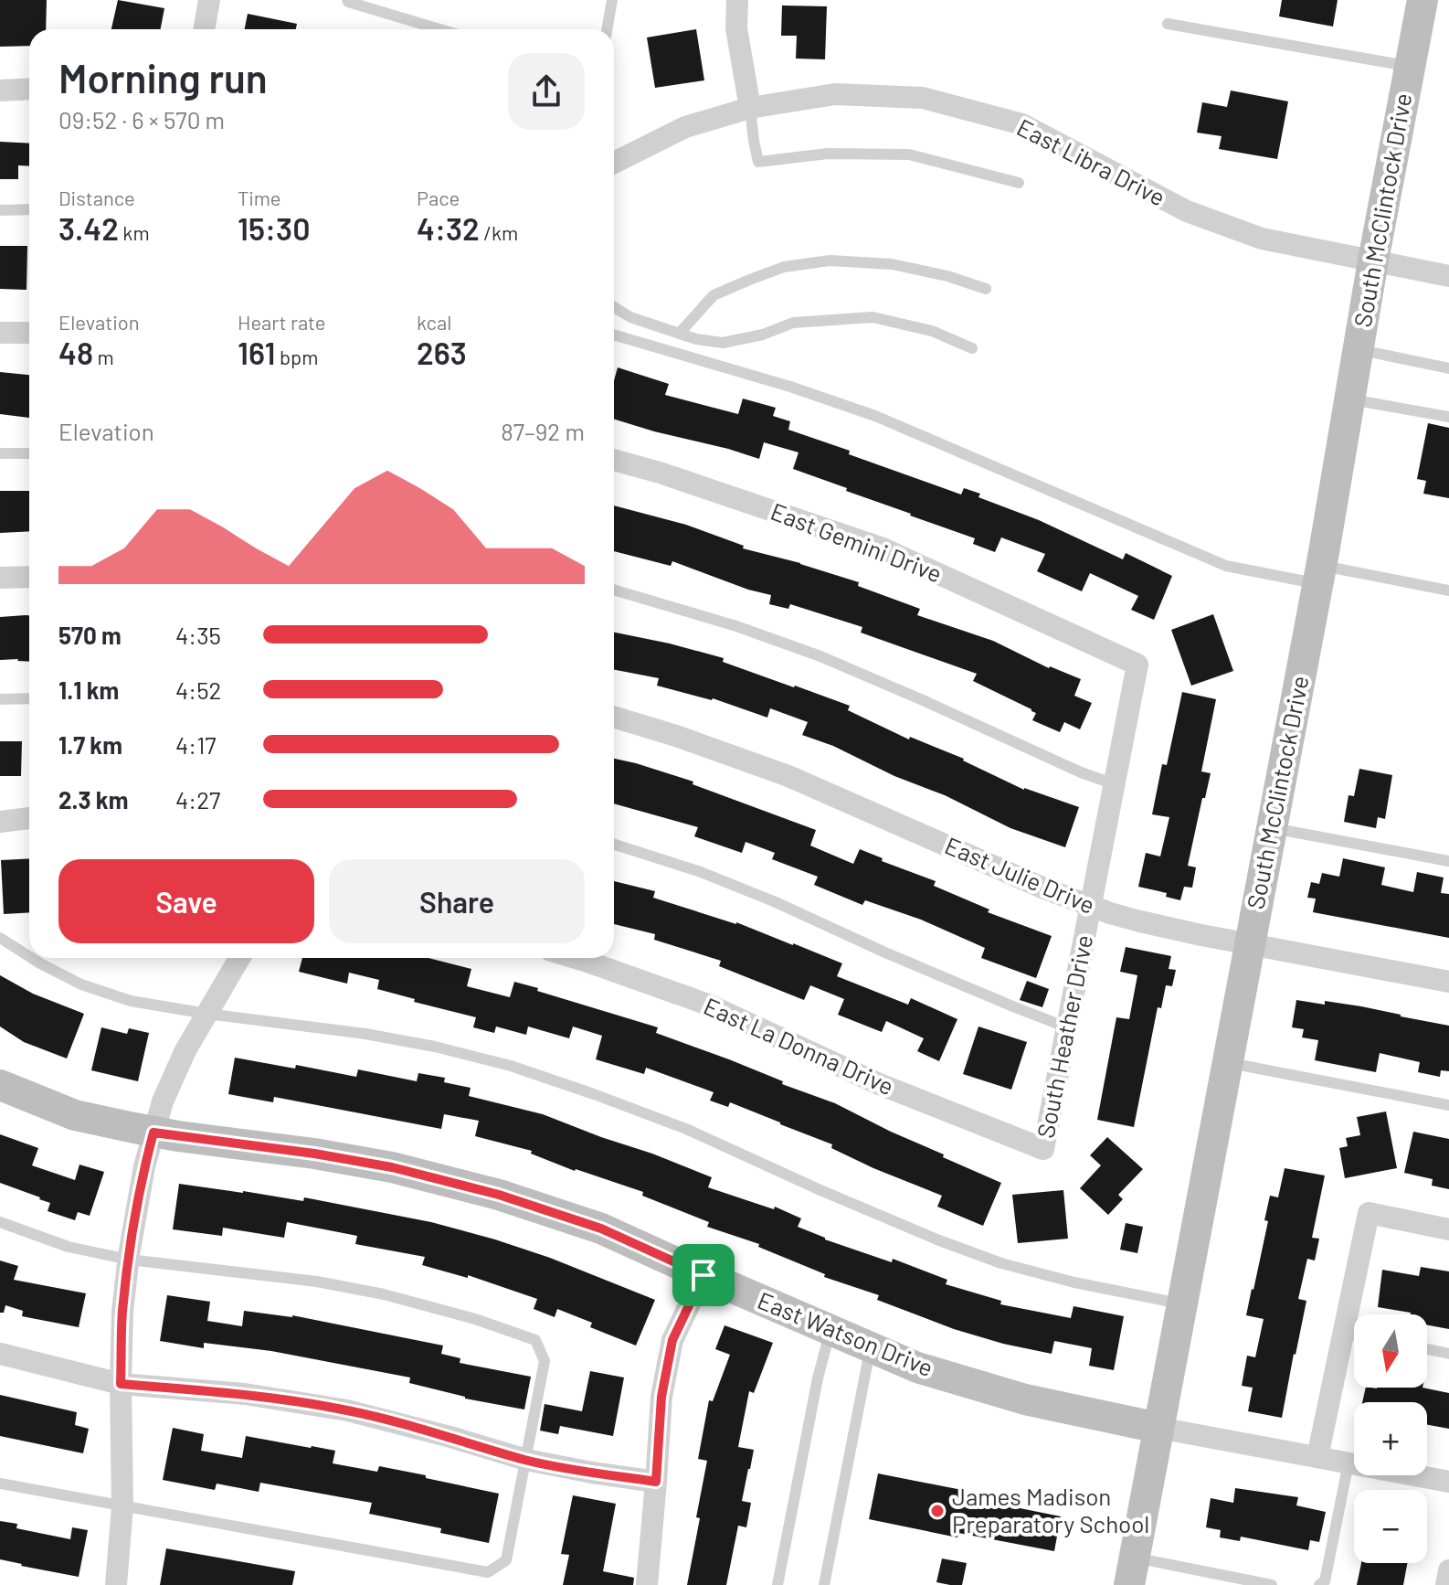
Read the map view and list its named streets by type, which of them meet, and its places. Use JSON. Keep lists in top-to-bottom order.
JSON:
{
  "streets": {
    "main road": ["South McClintock Drive", "East Watson Drive"],
    "street": [
      "East Libra Drive",
      "East Gemini Drive",
      "East Julie Drive",
      "South Heather Drive",
      "East La Donna Drive"
    ]
  },
  "crossings": [
    ["East Libra Drive", "South McClintock Drive"],
    ["South McClintock Drive", "East Julie Drive"],
    ["South McClintock Drive", "East Watson Drive"],
    ["East Gemini Drive", "South Heather Drive"],
    ["East Julie Drive", "South Heather Drive"],
    ["South Heather Drive", "East La Donna Drive"]
  ],
  "places": ["James Madison Preparatory School"],
  "north": "bottom",
  "page": {
    "heading": ["Morning run", "09:52 · 6 × 570 m"],
    "stats": [
      ["Distance", "3.42 km"],
      ["Time", "15:30"],
      ["Pace", "4:32 /km"],
      ["Elevation", "48 m"],
      ["Heart rate", "161 bpm"],
      ["kcal", "263"]
    ],
    "chart": ["Elevation", "87–92 m"],
    "list": [
      {
        "name": "570 m",
        "note": "4:35"
      },
      {
        "name": "1.1 km",
        "note": "4:52"
      },
      {
        "name": "1.7 km",
        "note": "4:17"
      },
      {
        "name": "2.3 km",
        "note": "4:27"
      }
    ],
    "buttons": ["Save", "Share"],
    "map_buttons": ["+", "−"]
  }
}
